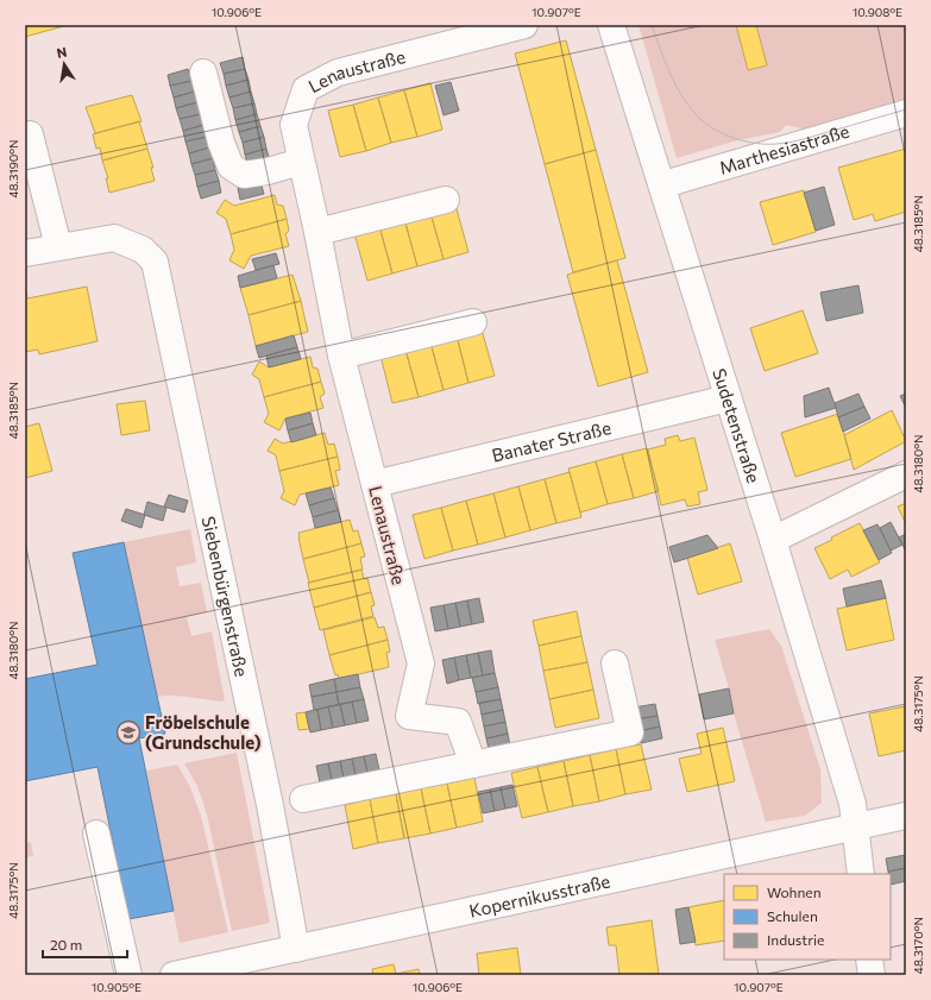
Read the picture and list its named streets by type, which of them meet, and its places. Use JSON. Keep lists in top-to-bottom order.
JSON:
{
  "streets": {
    "street": [
      "Lenaustraße",
      "Marthesiastraße",
      "Sudetenstraße",
      "Banater Straße",
      "Siebenbürgenstraße",
      "Kopernikusstraße"
    ]
  },
  "crossings": [
    ["Lenaustraße", "Banater Straße"],
    ["Marthesiastraße", "Sudetenstraße"],
    ["Sudetenstraße", "Banater Straße"],
    ["Sudetenstraße", "Kopernikusstraße"],
    ["Siebenbürgenstraße", "Kopernikusstraße"]
  ],
  "places": {
    "school or university": ["Fröbelschule (Grundschule)"]
  },
  "legend": ["Wohnen", "Schulen", "Industrie"],
  "scale_bar": "20 m",
  "north": "top",
  "coordinates": [
    "10.906°E",
    "10.907°E",
    "10.908°E",
    "48.3190°N",
    "48.3185°N",
    "48.3180°N",
    "48.3175°N",
    "48.3170°N",
    "10.905°E"
  ]
}
